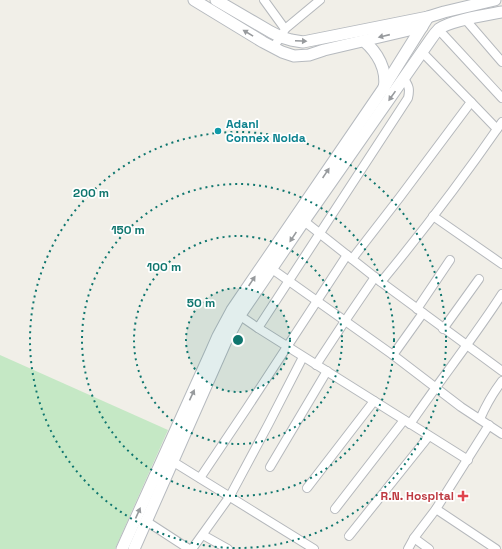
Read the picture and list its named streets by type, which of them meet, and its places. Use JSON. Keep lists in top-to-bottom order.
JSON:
{
  "places": {
    "other": ["Adani Connex Noida"],
    "health": ["R.N. Hospital"]
  },
  "rings": [
    "200 m",
    "150 m",
    "100 m",
    "50 m"
  ]
}
